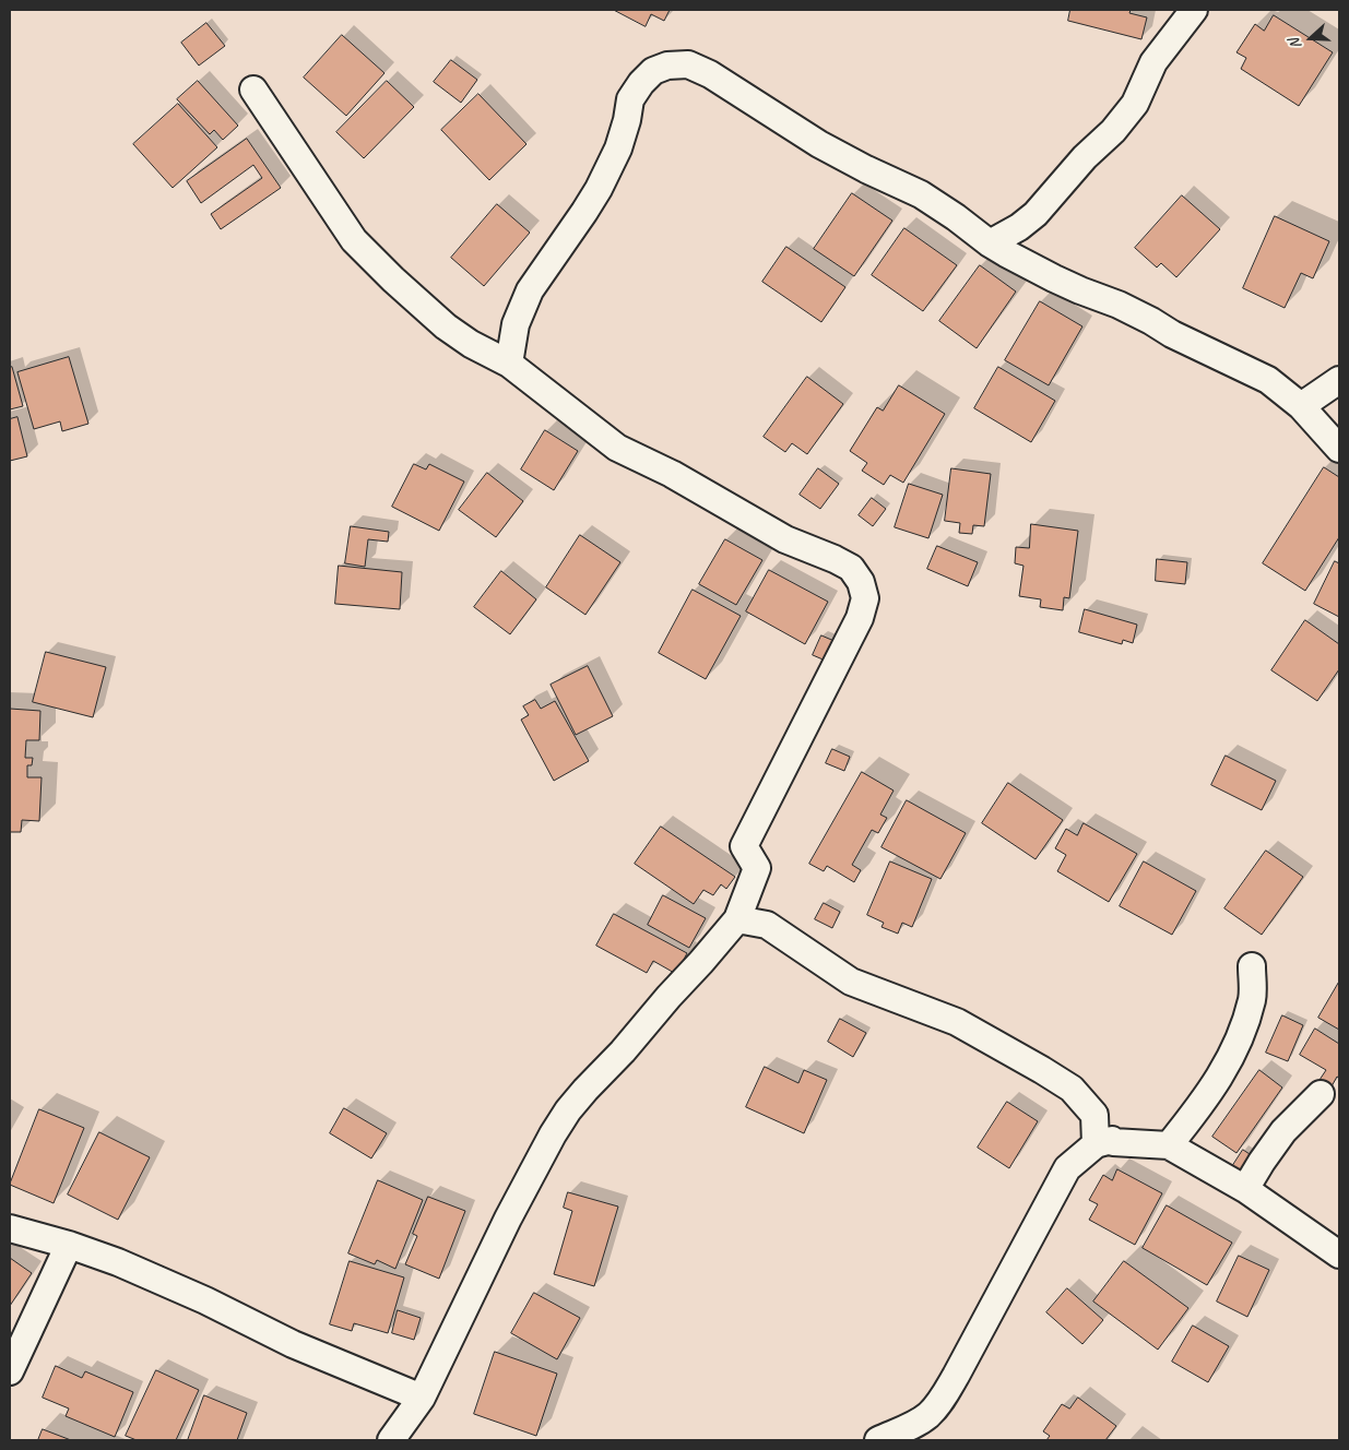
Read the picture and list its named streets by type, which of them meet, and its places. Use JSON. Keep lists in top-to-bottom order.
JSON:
{
  "north": "left"
}
